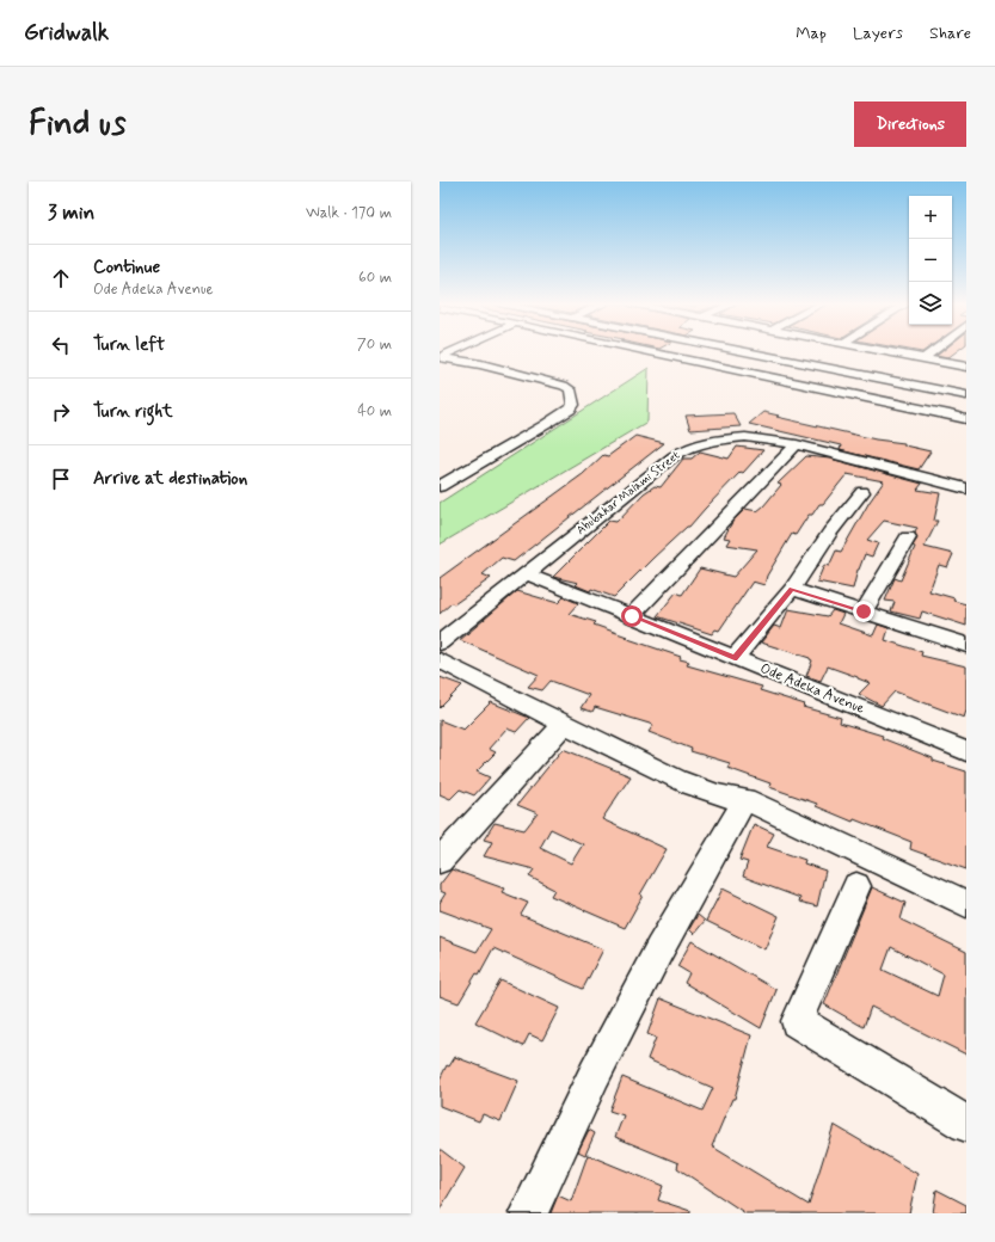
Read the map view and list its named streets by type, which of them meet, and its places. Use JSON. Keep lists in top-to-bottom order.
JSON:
{
  "streets": {
    "street": ["Abubakar Malami Street", "Ode Adeka Avenue"]
  },
  "crossings": [
    ["Abubakar Malami Street", "Ode Adeka Avenue"]
  ],
  "page": {
    "header": "Gridwalk",
    "nav": ["Map", "Layers", "Share"],
    "buttons": "Directions",
    "title": "Find us",
    "heading": ["3 min", "Walk · 170 m"],
    "map_buttons": ["+", "−"],
    "list": [
      ["Continue", "Ode Adeka Avenue", "60 m"],
      ["Turn left", "70 m"],
      ["Turn right", "40 m"],
      "Arrive at destination"
    ]
  }
}
